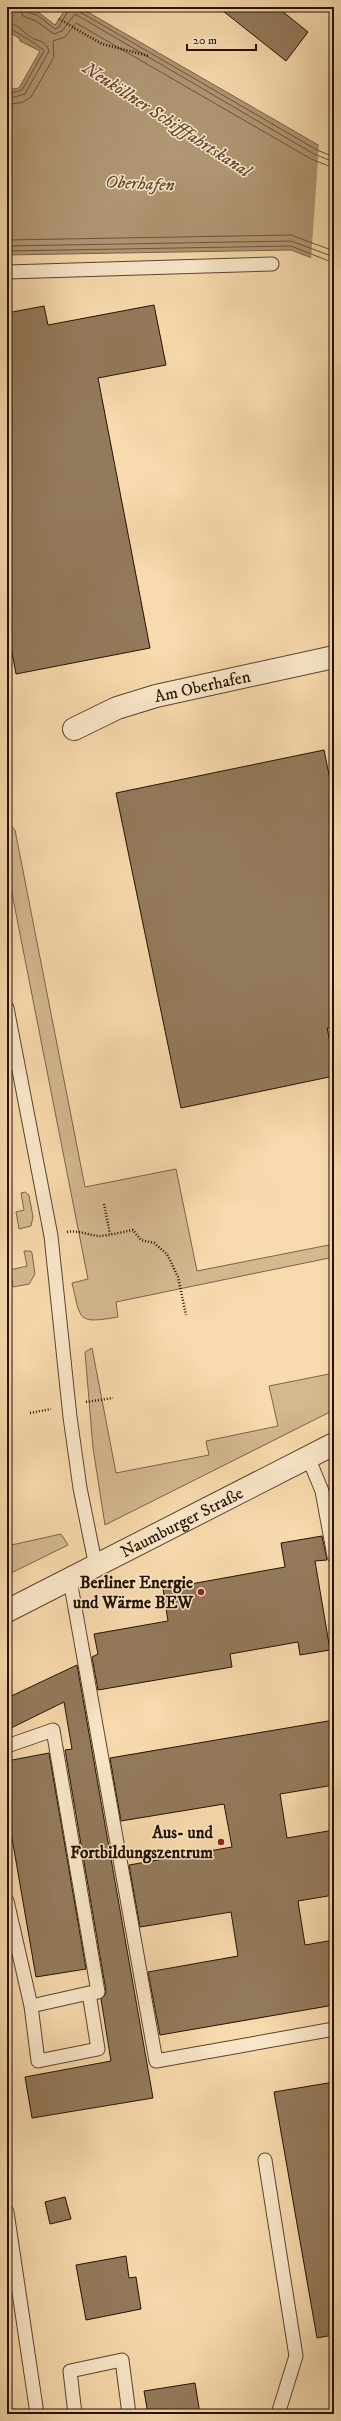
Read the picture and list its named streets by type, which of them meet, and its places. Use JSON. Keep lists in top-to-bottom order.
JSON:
{
  "streets": {
    "street": ["Am Oberhafen", "Naumburger Straße"]
  },
  "water": ["Neuköllner Schifffahrtskanal", "Oberhafen"],
  "places": ["Berliner Energie und Wärme BEW", "Aus- und Fortbildungszentrum"],
  "scale_bar": "20 m"
}
